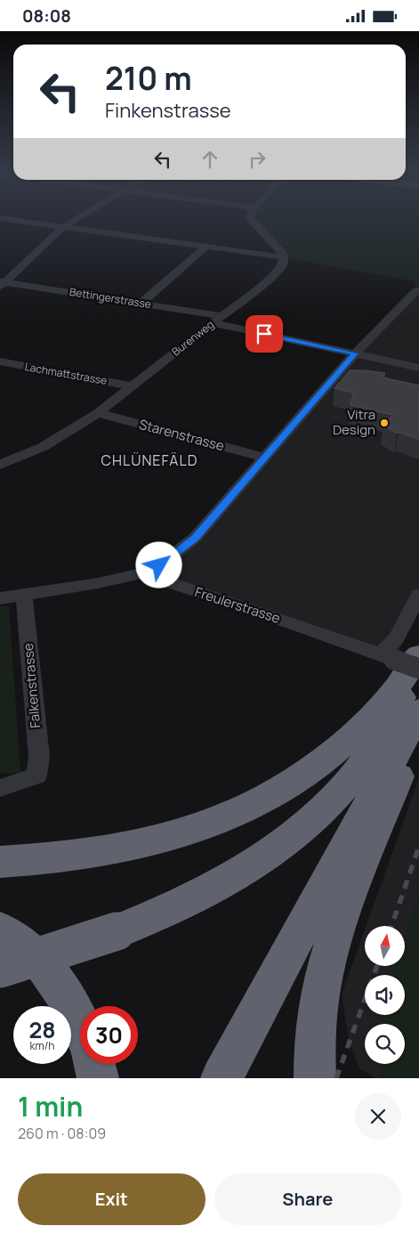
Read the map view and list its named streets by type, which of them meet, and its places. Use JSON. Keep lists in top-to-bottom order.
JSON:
{
  "streets": {
    "street": [
      "Bettingerstrasse",
      "Burenweg",
      "Lachmattstrasse",
      "Starenstrasse",
      "Freulerstrasse",
      "Falkenstrasse"
    ]
  },
  "crossings": [
    ["Bettingerstrasse", "Burenweg"],
    ["Burenweg", "Lachmattstrasse"],
    ["Burenweg", "Starenstrasse"]
  ],
  "districts": ["CHLÜNEFÄLD"],
  "places": ["Vitra Design"],
  "north": "top",
  "page": {
    "status": "08:08",
    "turn": ["210 m", "Finkenstrasse"],
    "speed": "28 km/h",
    "limit": "30",
    "heading": ["1 min", "260 m · 08:09"],
    "buttons": ["Exit", "Share"]
  }
}
